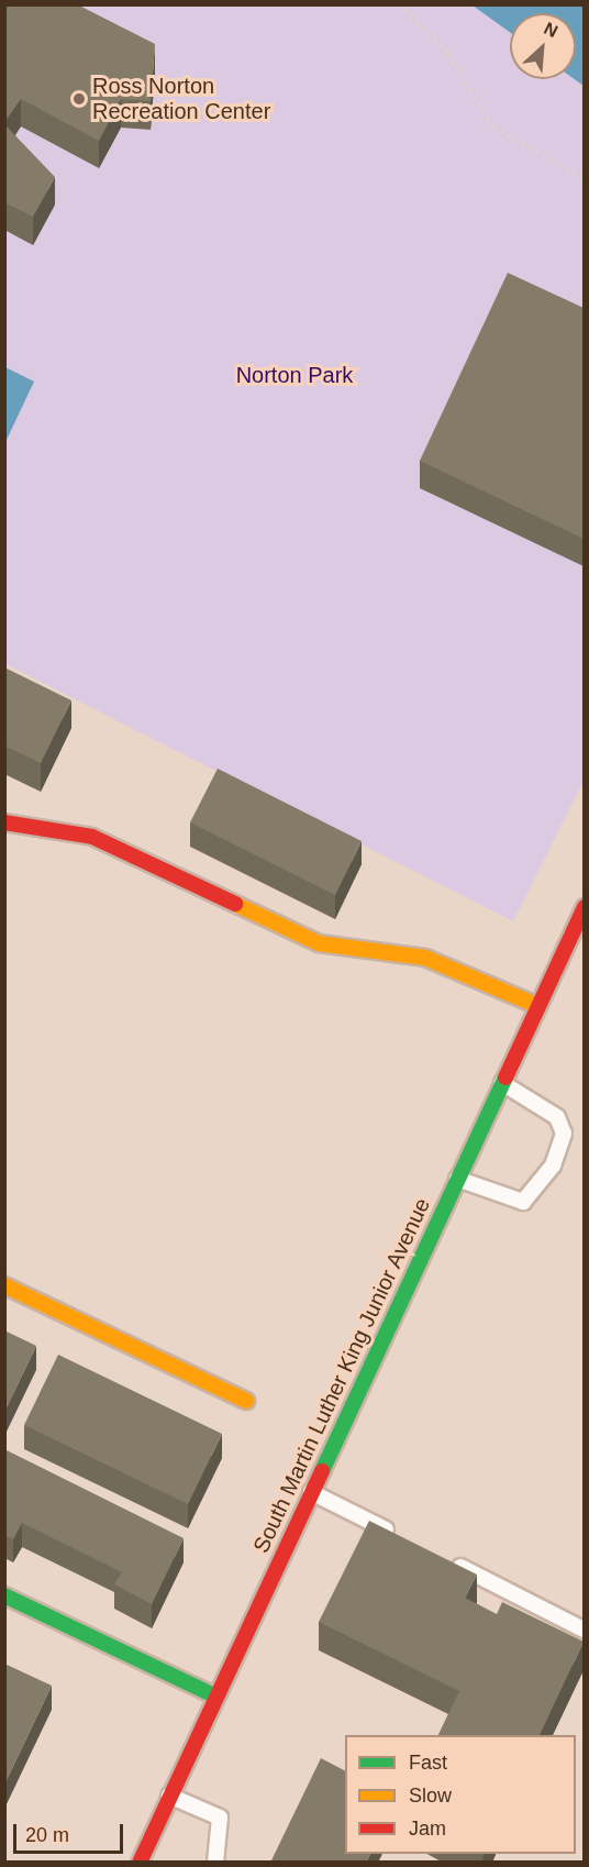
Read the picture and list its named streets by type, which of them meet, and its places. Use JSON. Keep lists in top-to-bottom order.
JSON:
{
  "streets": {
    "street": ["South Martin Luther King Junior Avenue"]
  },
  "parks": ["Norton Park"],
  "places": ["Ross Norton Recreation Center"],
  "legend": ["Fast", "Slow", "Jam"],
  "scale_bar": "20 m",
  "north": "top right"
}
